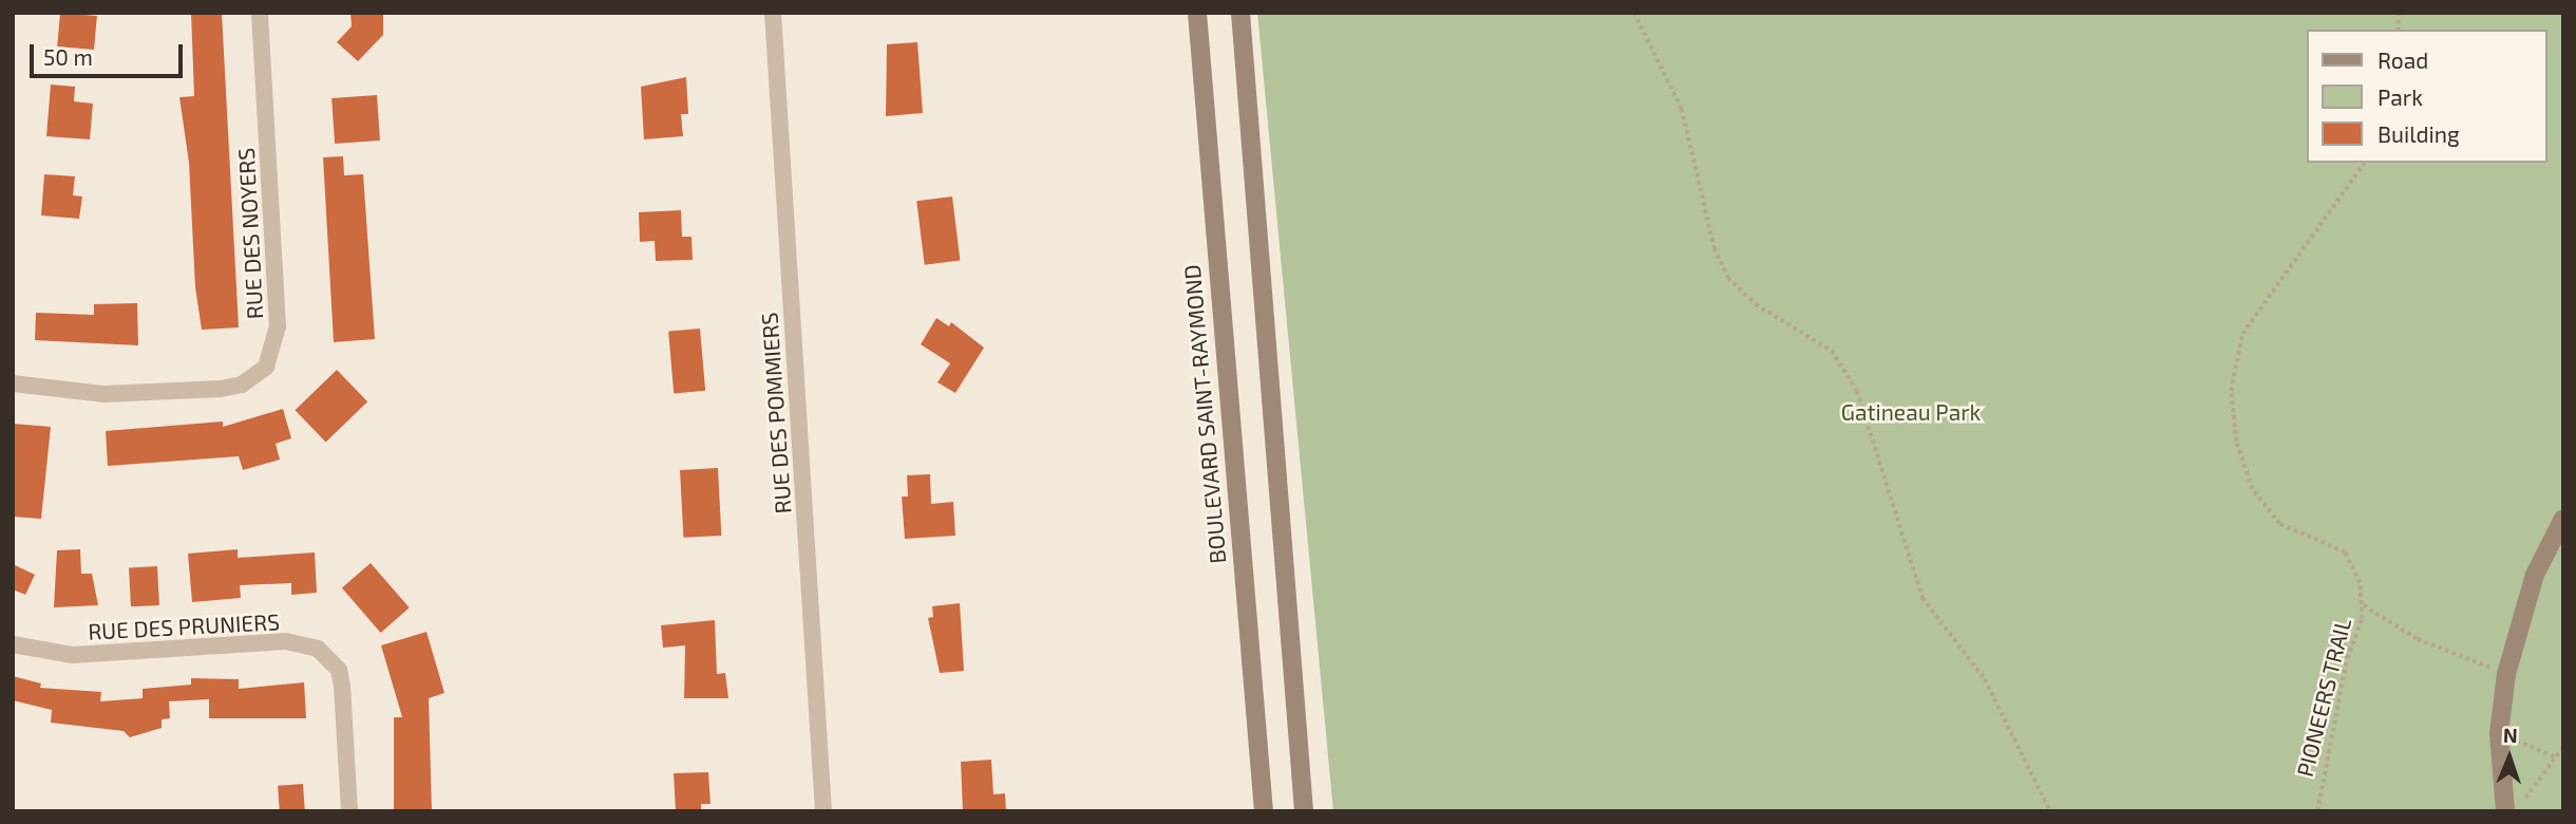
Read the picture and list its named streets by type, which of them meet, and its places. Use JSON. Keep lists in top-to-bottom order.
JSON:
{
  "streets": {
    "main road": ["BOULEVARD SAINT-RAYMOND"],
    "street": ["RUE DES NOYERS", "RUE DES POMMIERS", "RUE DES PRUNIERS"],
    "path": ["PIONEERS TRAIL"]
  },
  "parks": ["Gatineau Park"],
  "legend": ["Road", "Park", "Building"],
  "scale_bar": "50 m",
  "north": "top"
}
